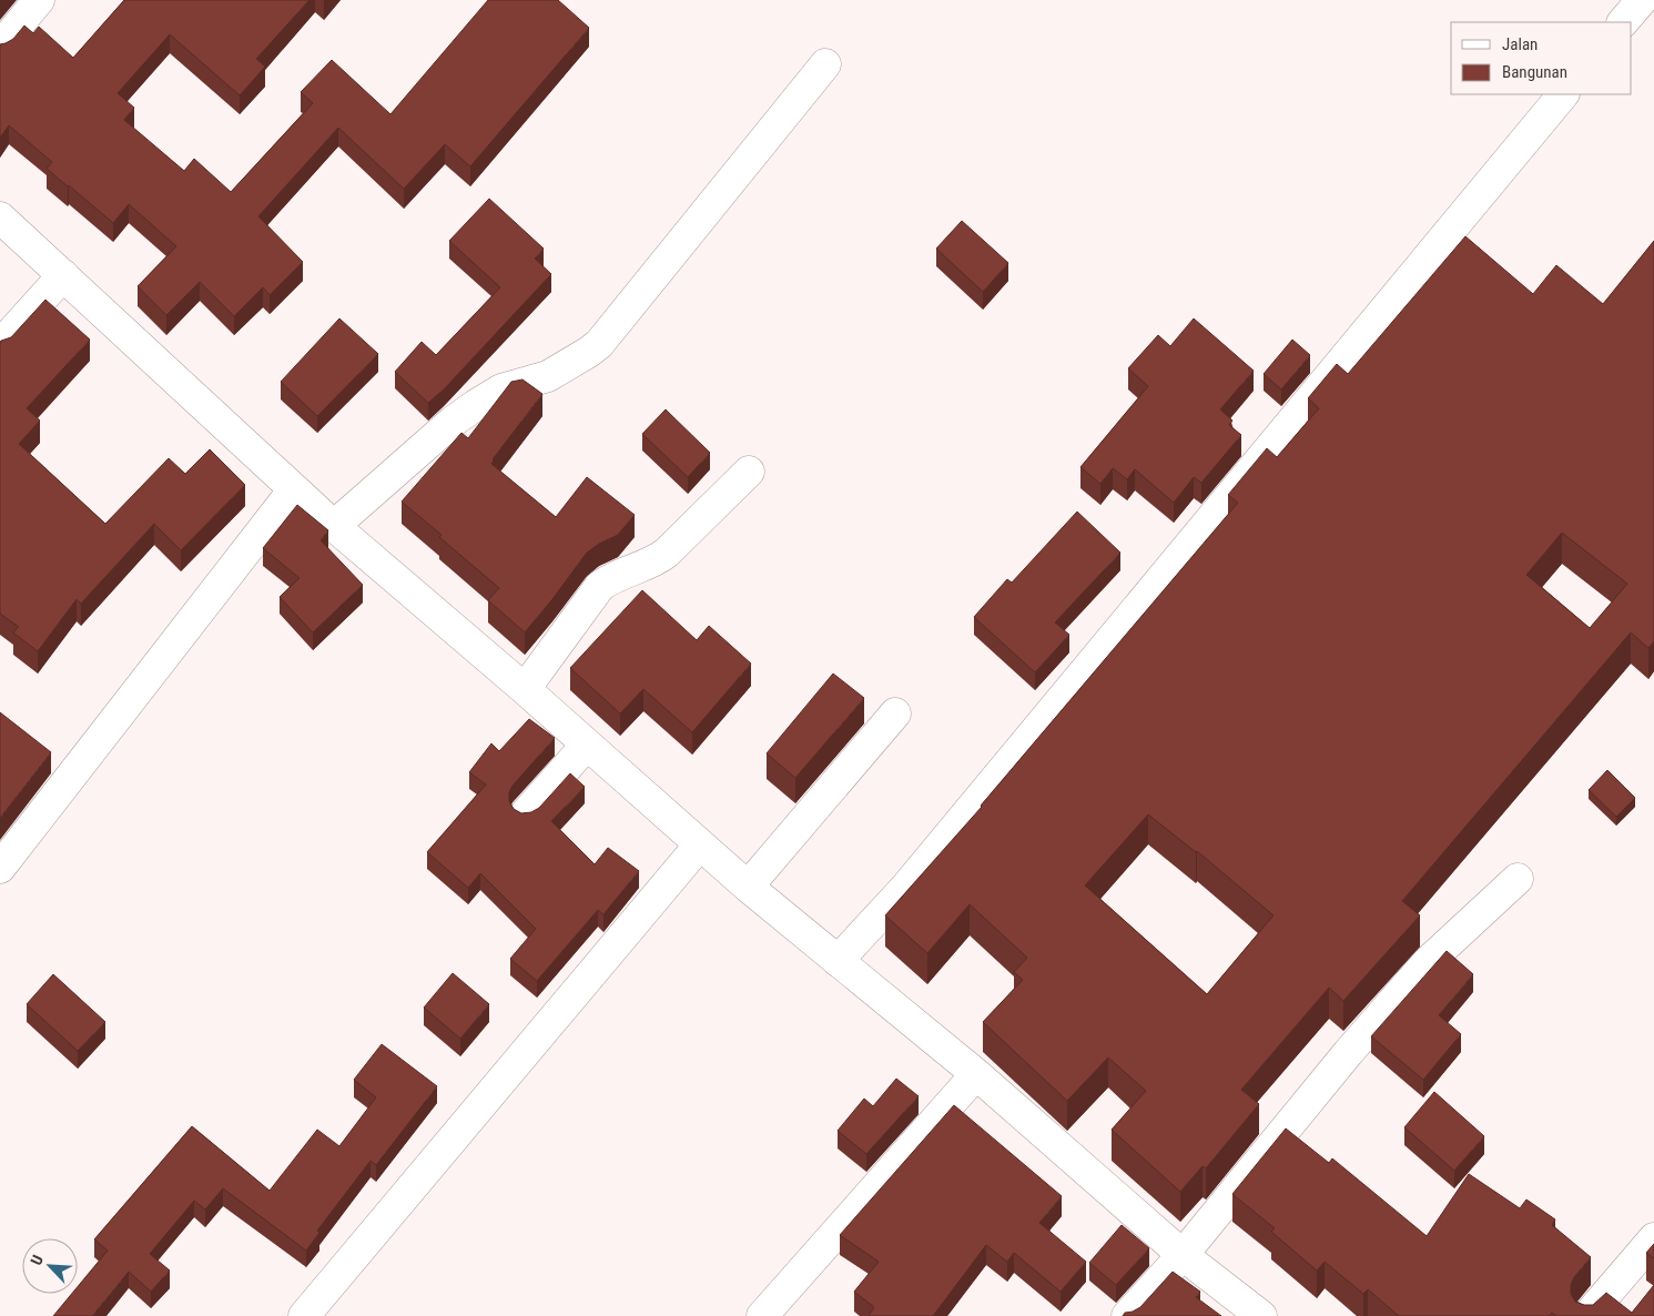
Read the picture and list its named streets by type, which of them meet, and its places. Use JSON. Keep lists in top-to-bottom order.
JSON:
{
  "legend": ["Jalan", "Bangunan"],
  "north": "top left"
}
